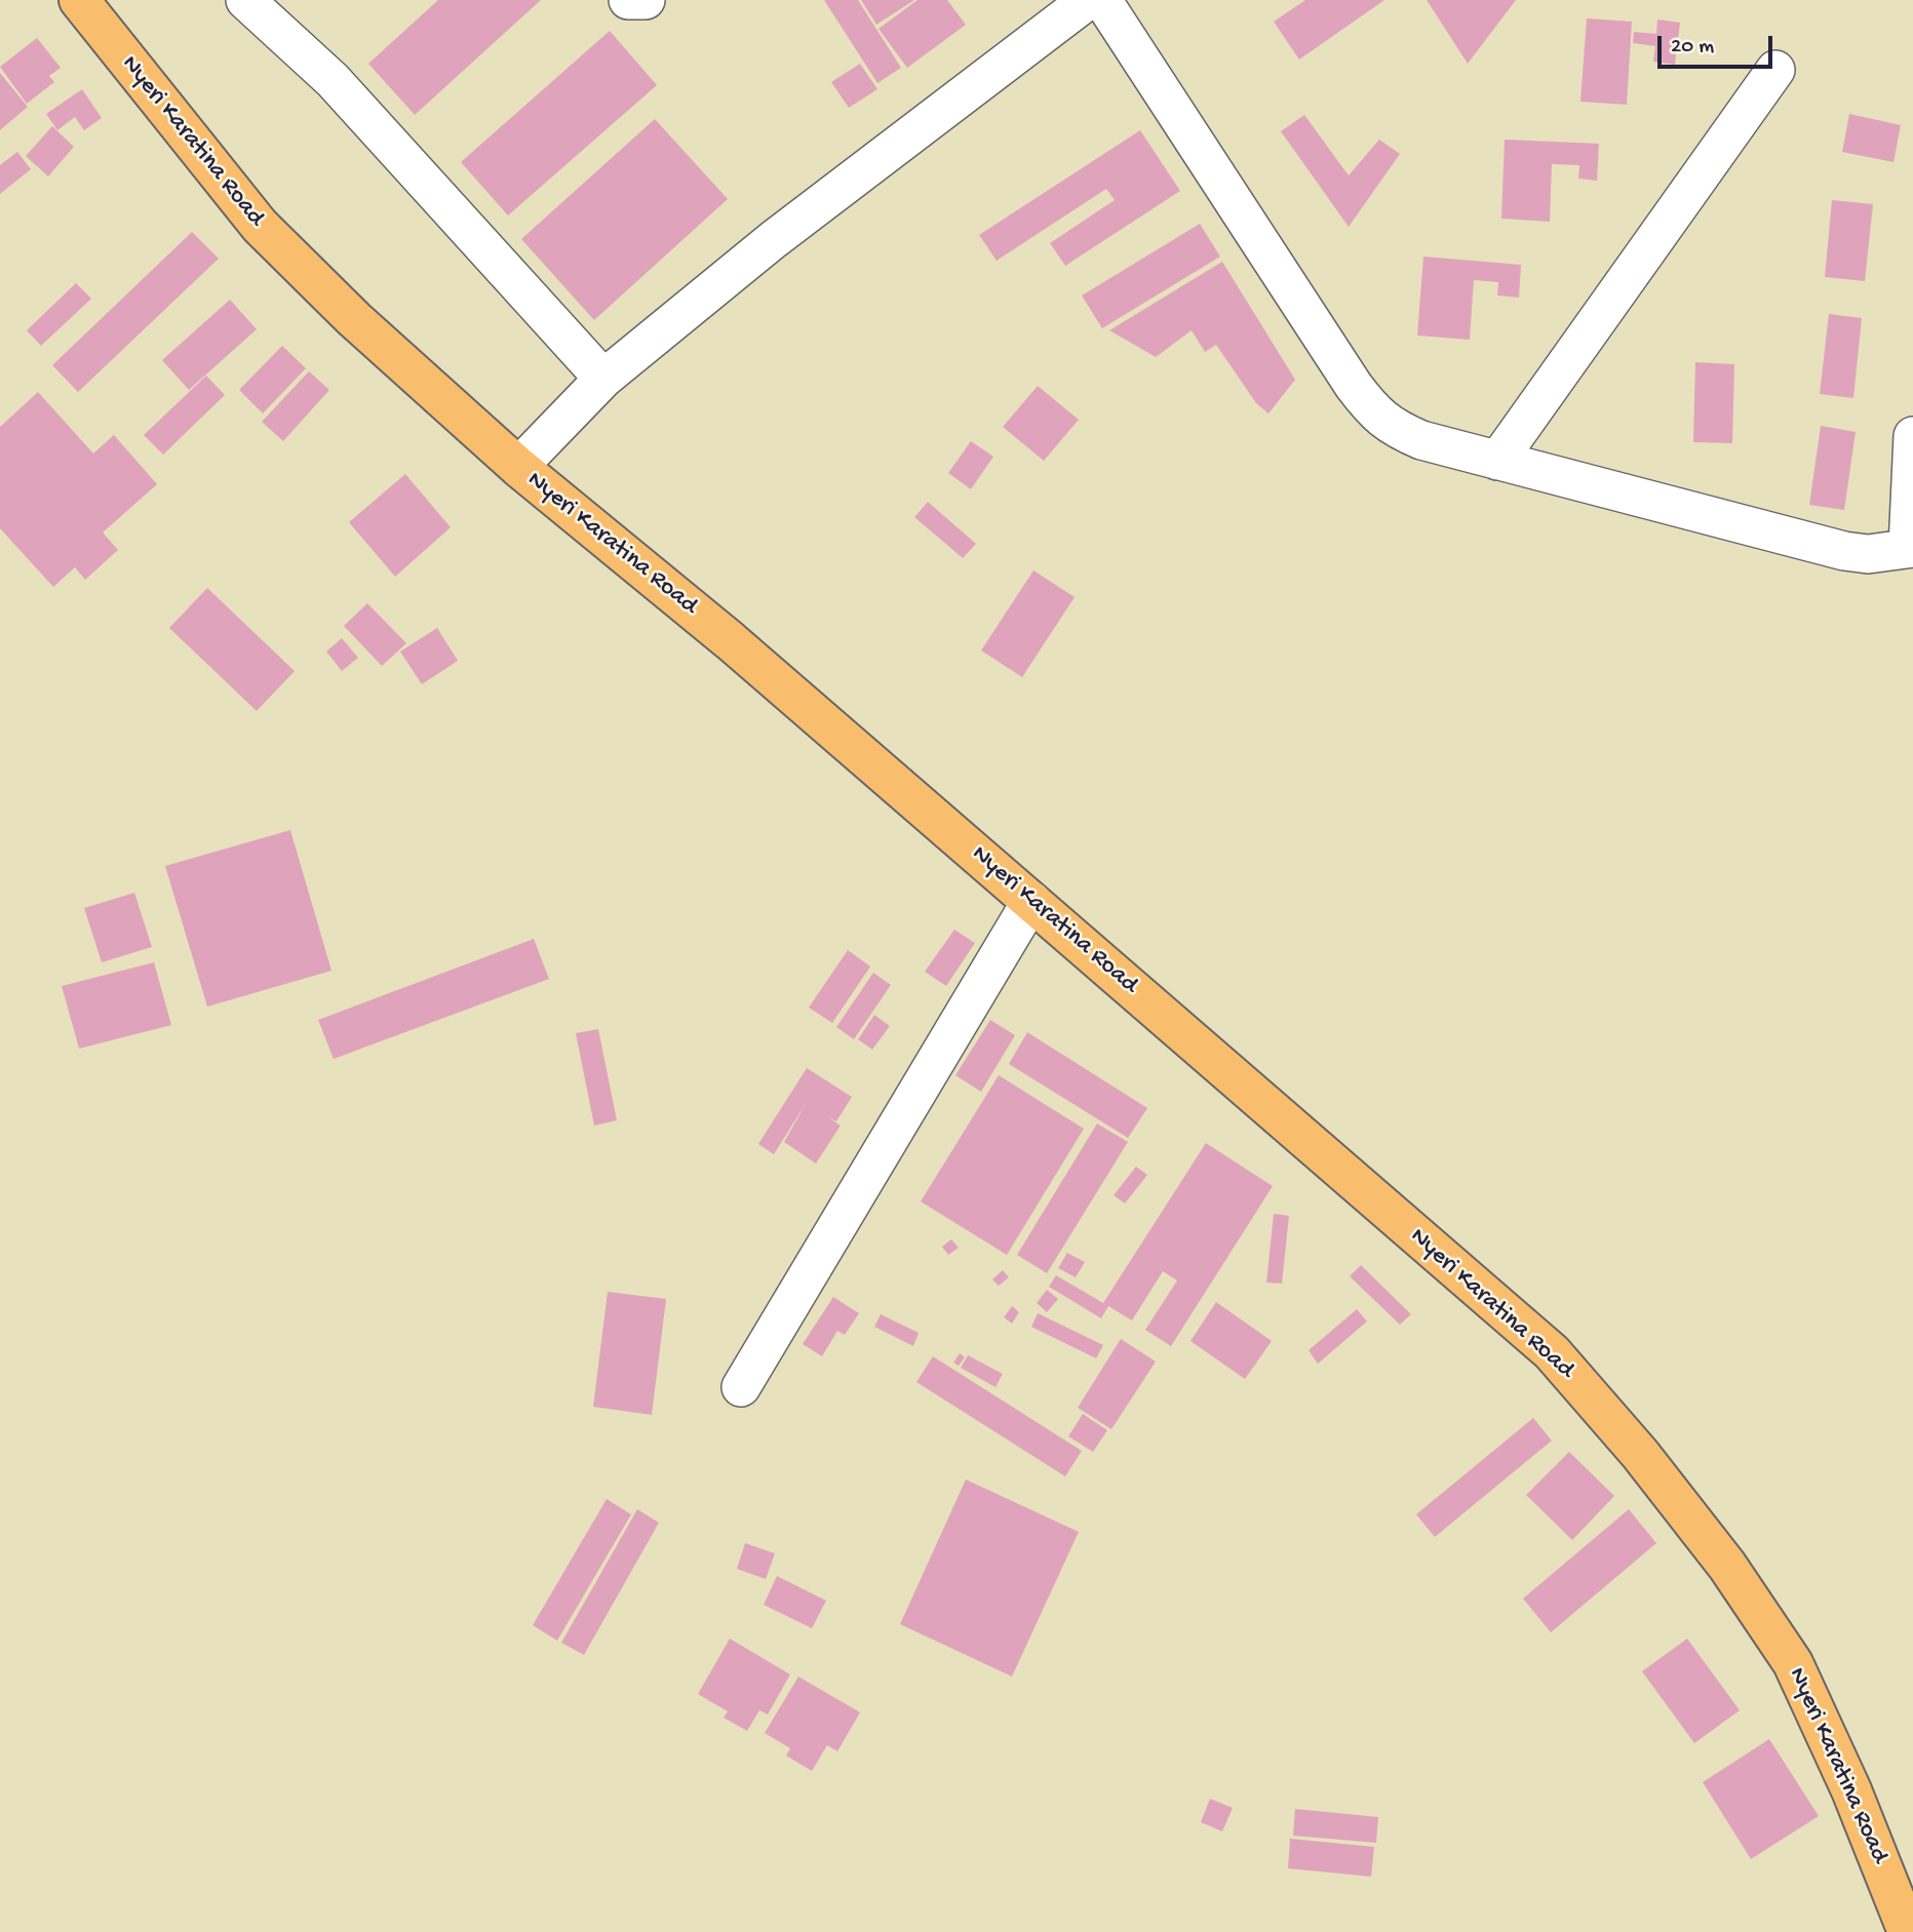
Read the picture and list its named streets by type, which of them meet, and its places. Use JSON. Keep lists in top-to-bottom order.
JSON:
{
  "streets": {
    "highway": ["Nyeri Karatina Road"]
  },
  "scale_bar": "20 m"
}
